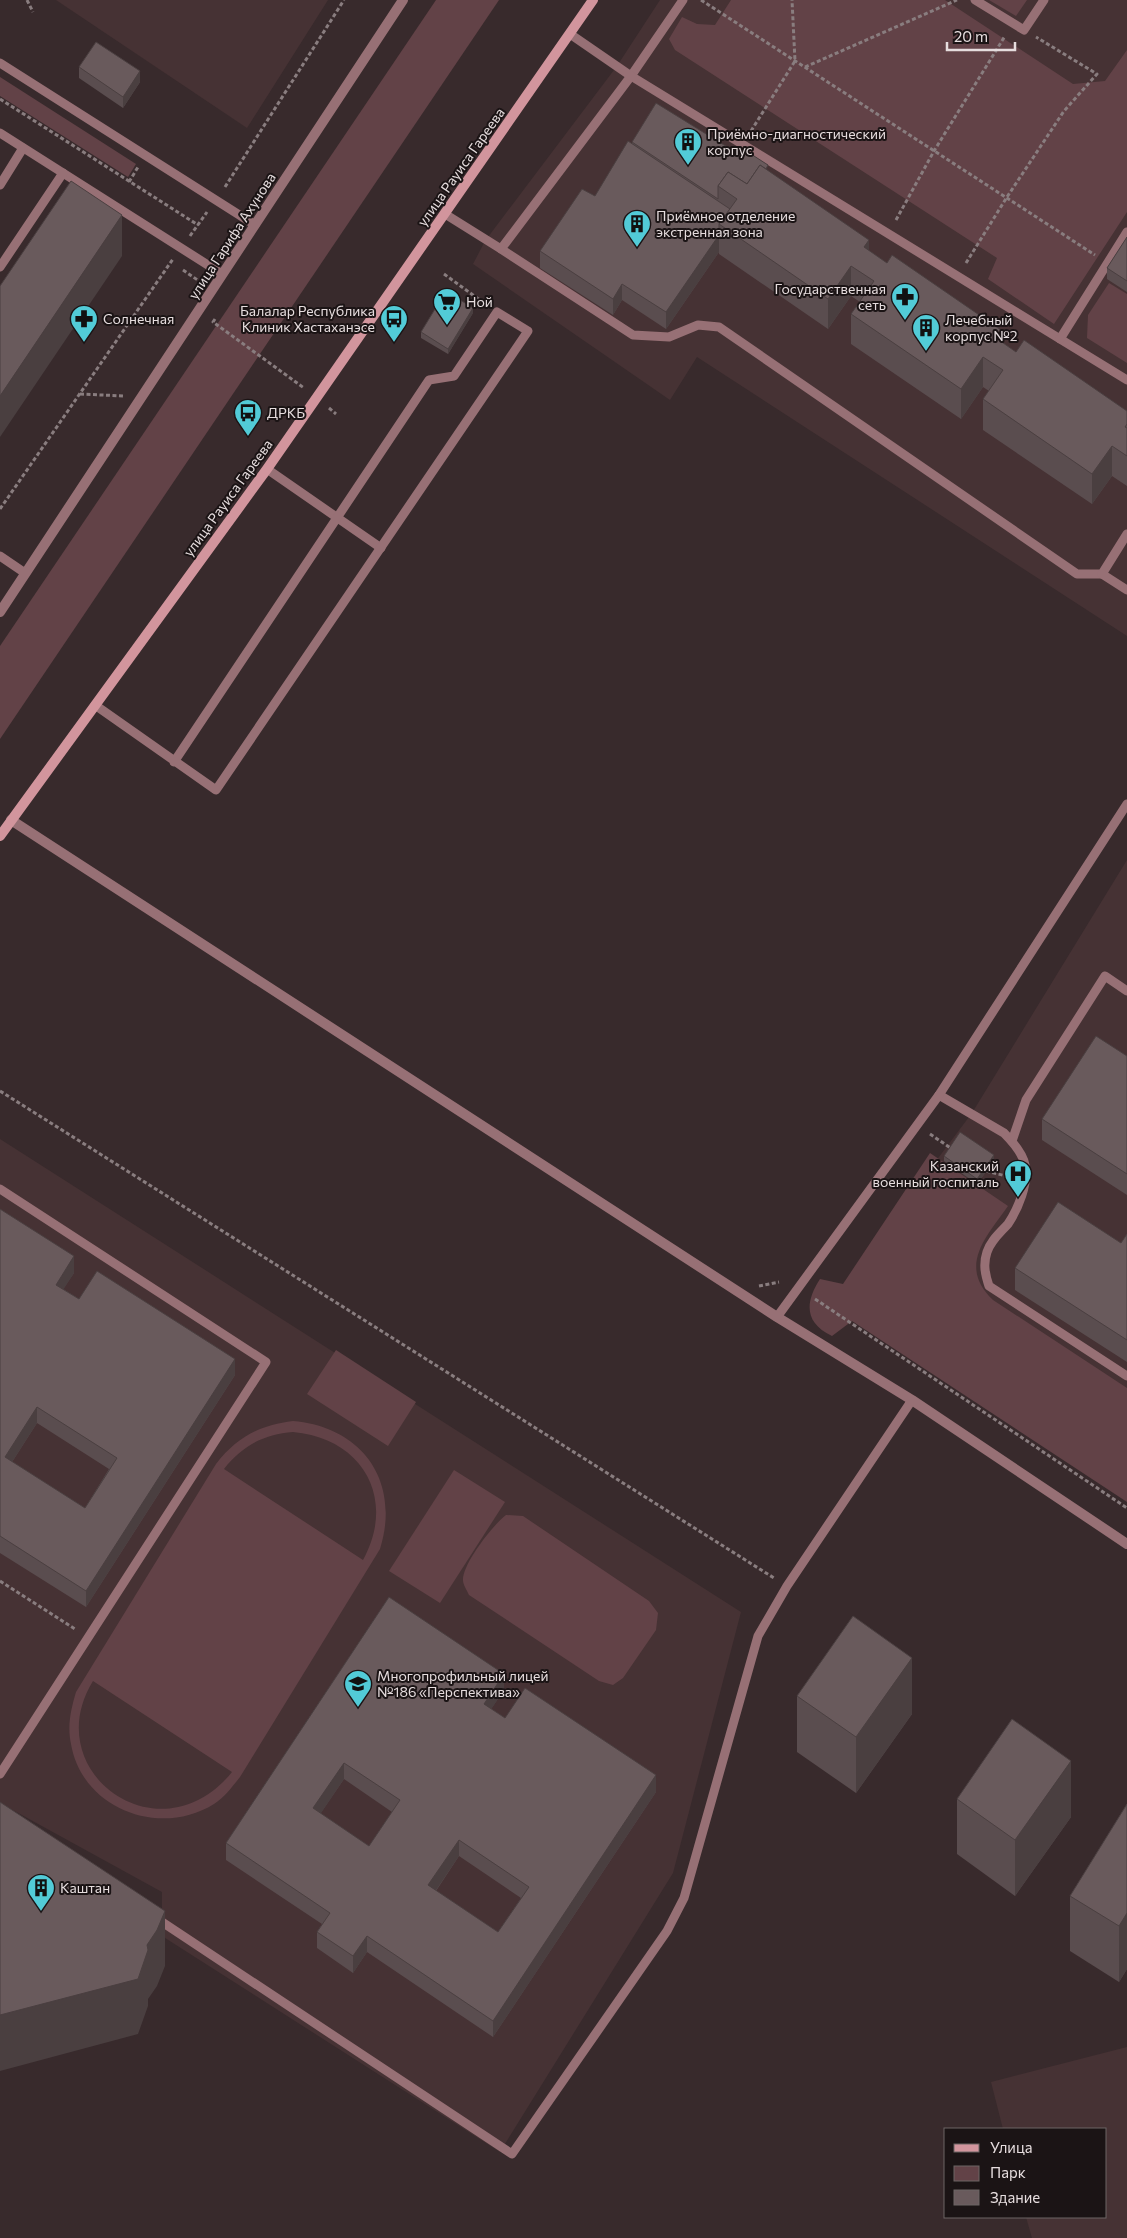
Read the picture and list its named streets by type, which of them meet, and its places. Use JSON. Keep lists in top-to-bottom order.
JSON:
{
  "streets": {
    "street": ["улица Рауиса Гареева", "улица Гарифа Ахунова"]
  },
  "places": {
    "building": [
      "Приёмно-диагностический корпус",
      "Приёмное отделение экстренная зона",
      "Лечебный корпус №2",
      "Каштан"
    ],
    "pharmacy": ["Государственная сеть", "Солнечная"],
    "supermarket": ["Ной"],
    "bus stop": ["Балалар Республика Клиник Хастаханэсе", "ДРКБ"],
    "hospital": ["Казанский военный госпиталь"],
    "school or university": ["Многопрофильный лицей №186 «Перспектива»"]
  },
  "legend": ["Улица", "Парк", "Здание"],
  "scale_bar": "20 m"
}
